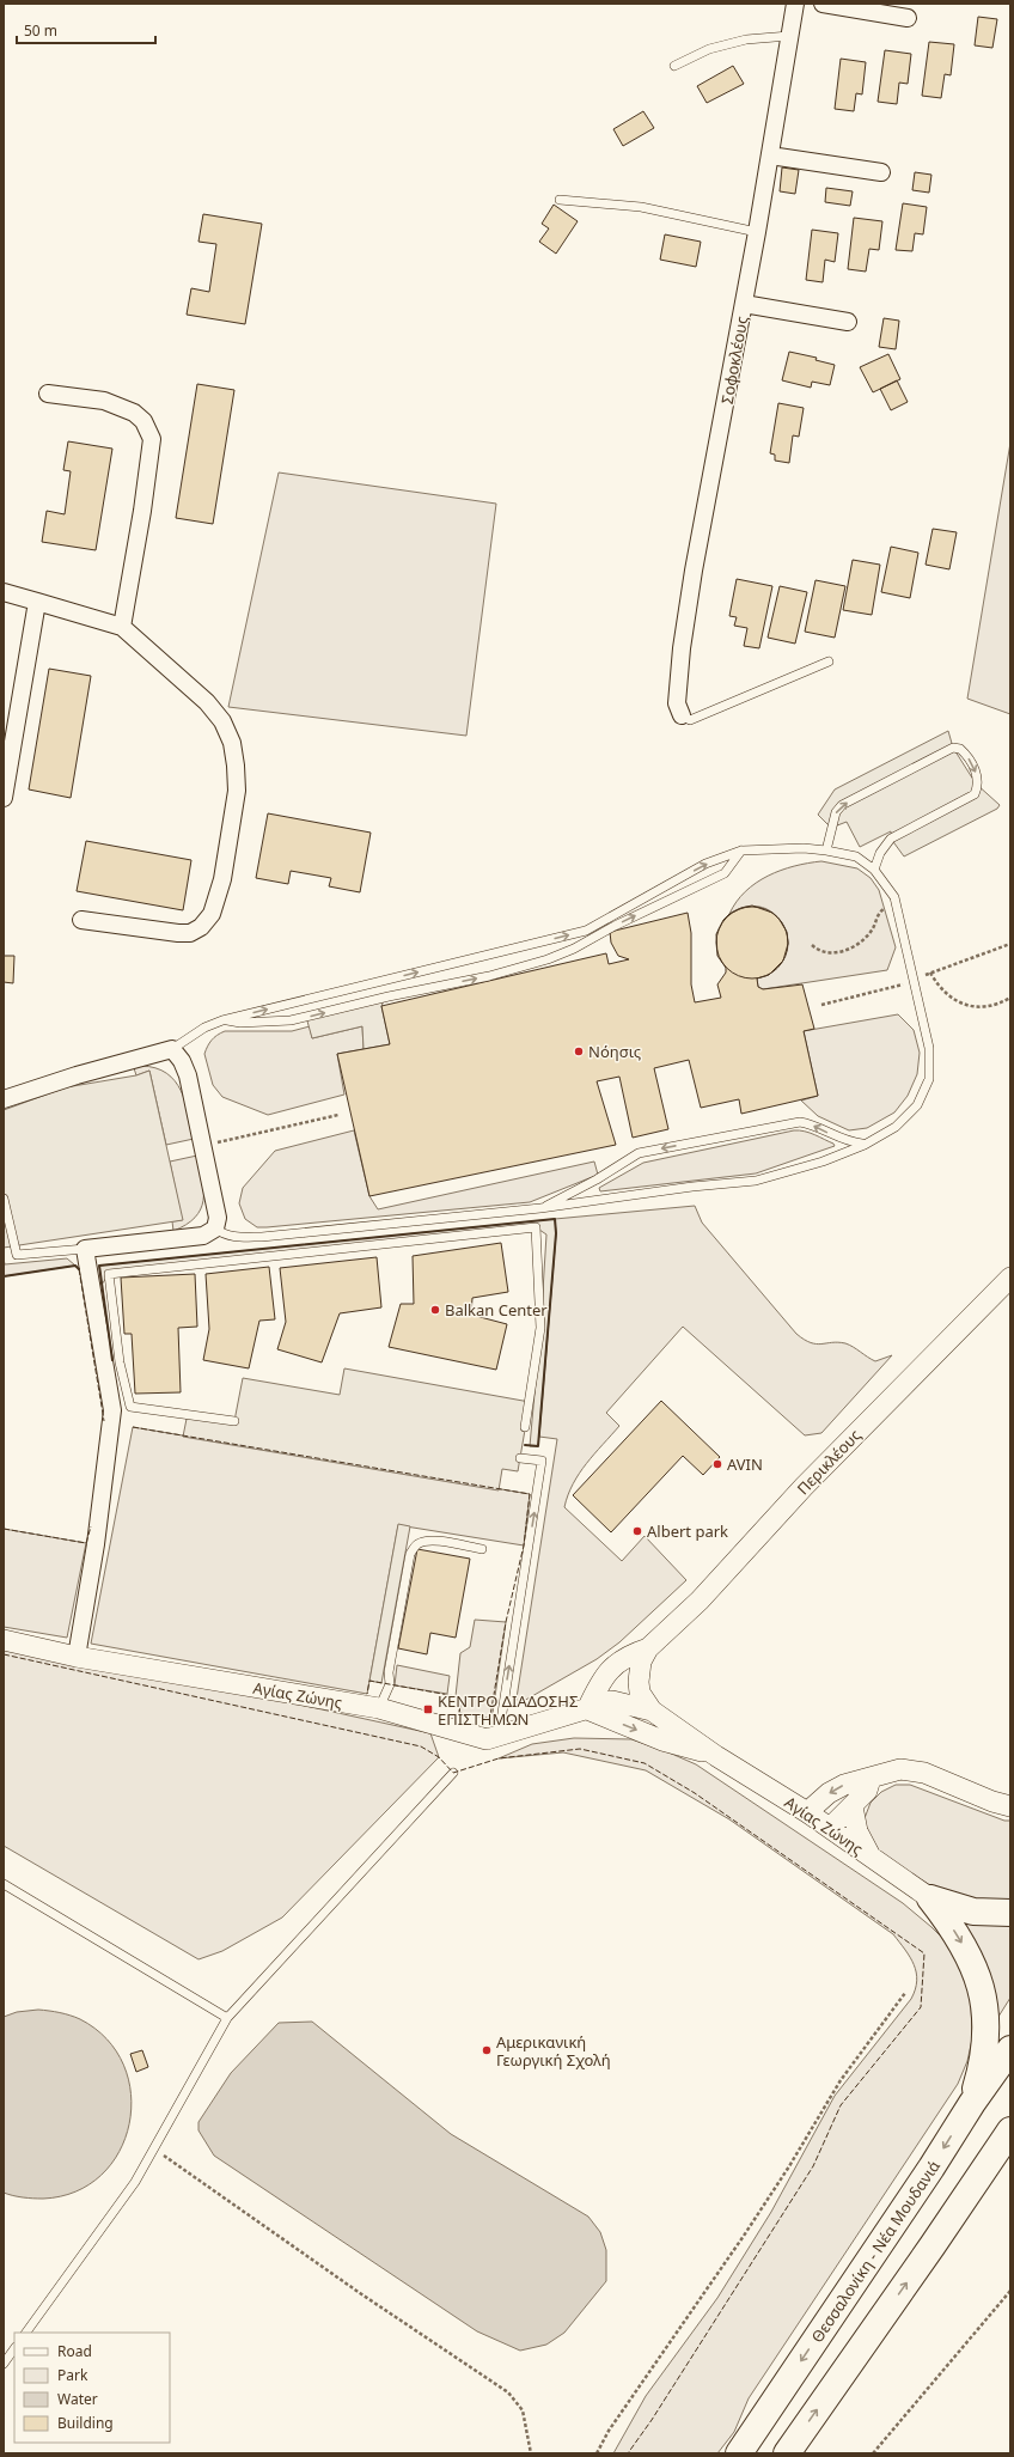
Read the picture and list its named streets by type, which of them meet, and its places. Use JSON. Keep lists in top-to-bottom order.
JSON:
{
  "streets": {
    "highway": ["Θεσσαλονίκη - Νέα Μουδανιά"],
    "street": ["Σοφοκλέους", "Περικλέους", "Αγίας Ζώνης"]
  },
  "crossings": [
    ["Περικλέους", "Αγίας Ζώνης"]
  ],
  "places": {
    "other": [
      "Νόησις",
      "Balkan Center",
      "AVIN",
      "Albert park",
      "Αμερικανική Γεωργική Σχολή"
    ],
    "transit": ["ΚΕΝΤΡΟ ΔΙΑΔΟΣΗΣ ΕΠΙΣΤΗΜΩΝ"]
  },
  "legend": [
    "Road",
    "Park",
    "Water",
    "Building"
  ],
  "scale_bar": "50 m"
}
